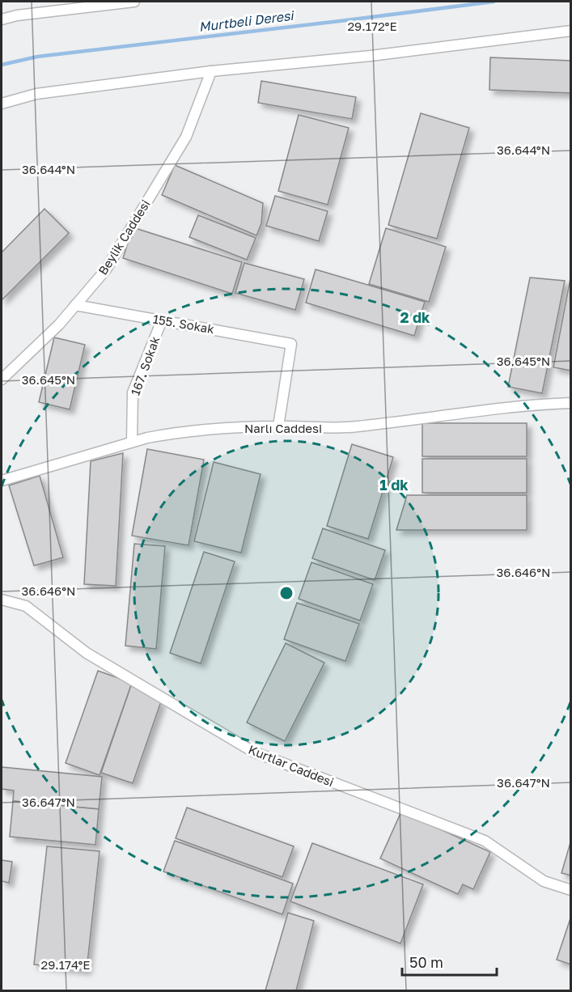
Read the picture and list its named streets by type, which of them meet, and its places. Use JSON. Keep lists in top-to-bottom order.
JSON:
{
  "streets": {
    "street": [
      "Beylik Caddesi",
      "155. Sokak",
      "167. Sokak",
      "Narlı Caddesi",
      "Kurtlar Caddesi"
    ]
  },
  "crossings": [
    ["Beylik Caddesi", "155. Sokak"],
    ["155. Sokak", "167. Sokak"],
    ["155. Sokak", "Narlı Caddesi"],
    ["167. Sokak", "Narlı Caddesi"]
  ],
  "water": ["Murtbeli Deresi"],
  "scale_bar": "50 m",
  "coordinates": [
    "29.172°E",
    "36.644°N",
    "36.645°N",
    "36.646°N",
    "36.647°N",
    "29.174°E"
  ],
  "rings": ["2 dk", "1 dk"]
}
